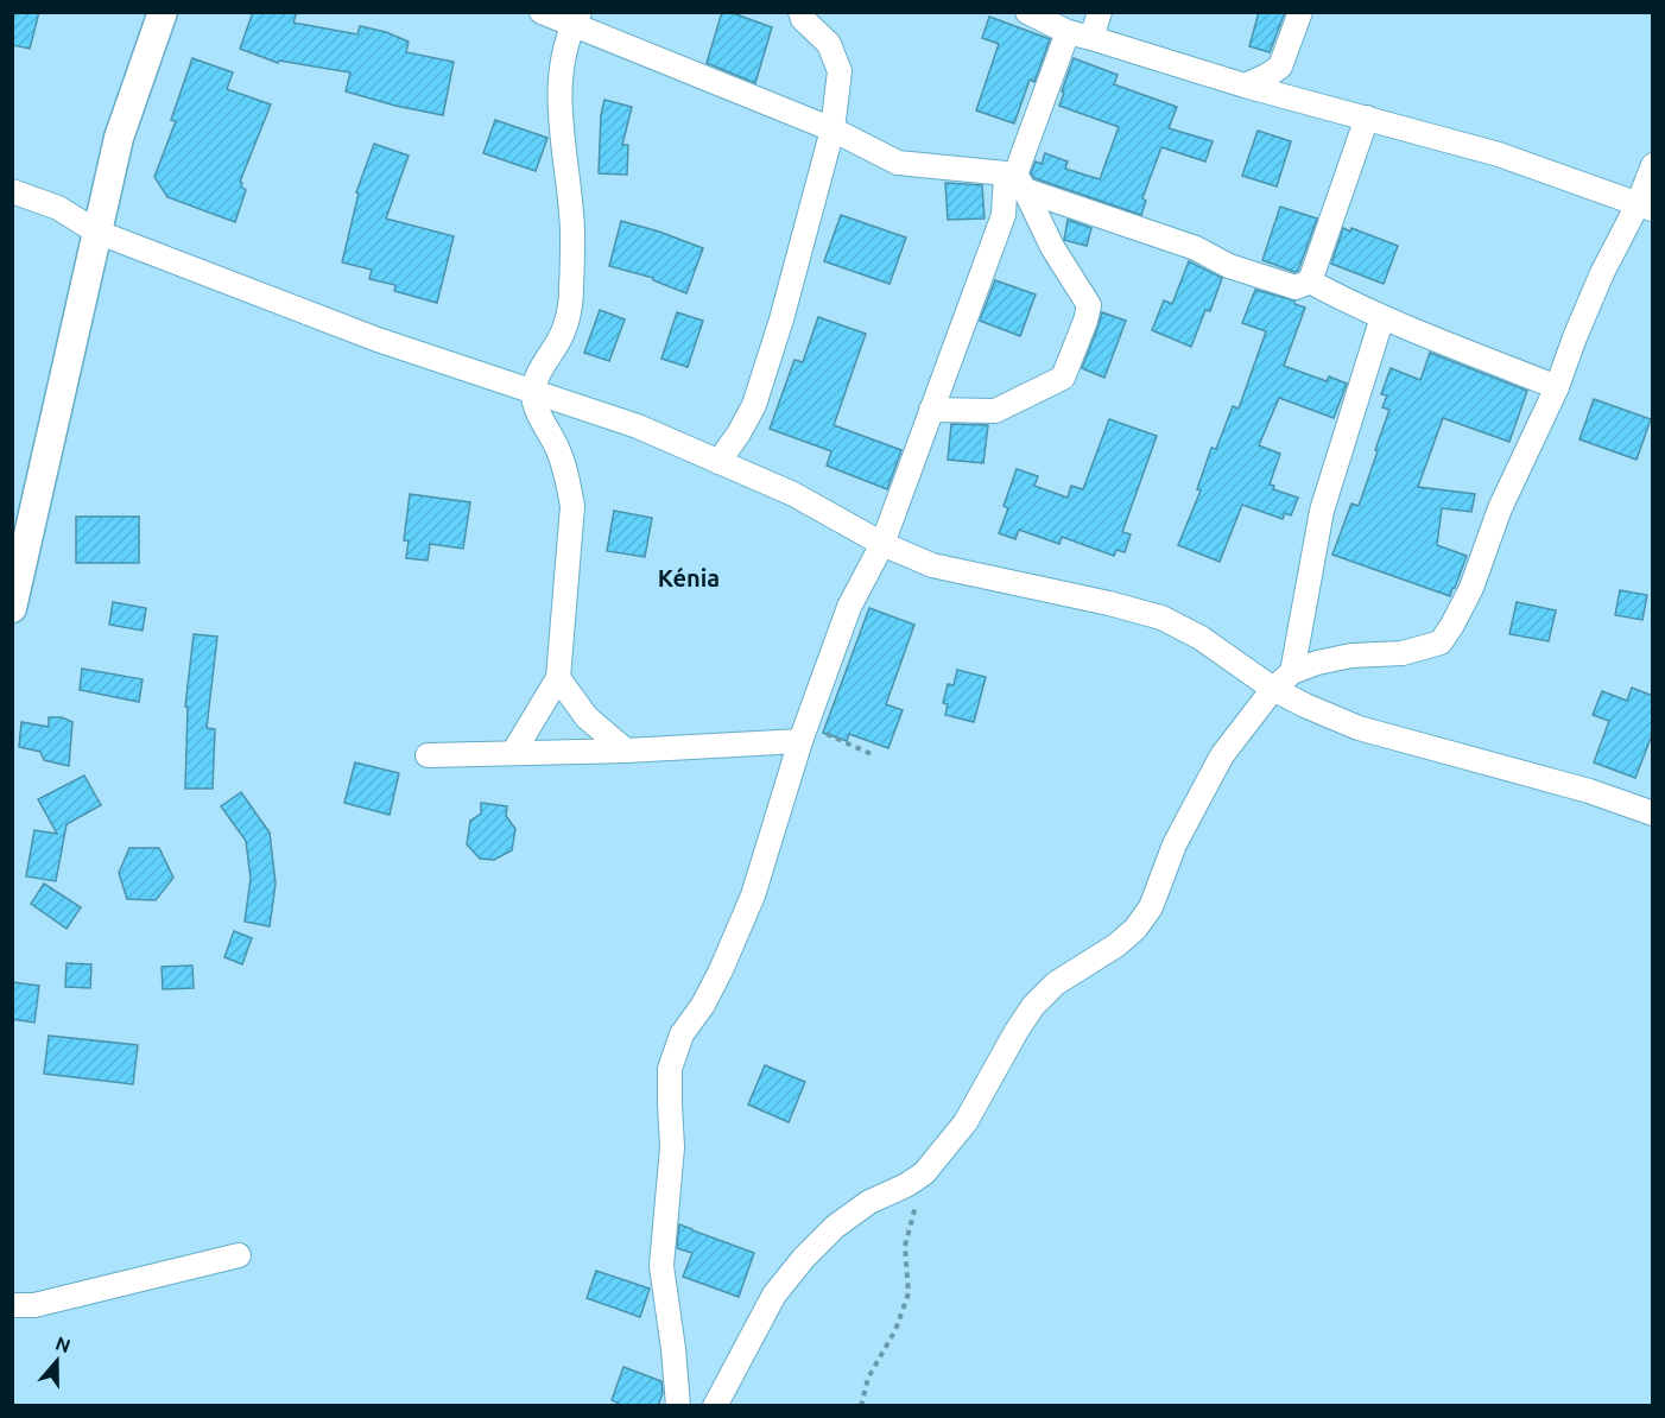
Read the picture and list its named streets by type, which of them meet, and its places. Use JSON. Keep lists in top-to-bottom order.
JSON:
{
  "districts": ["Kénia"],
  "north": "top"
}
